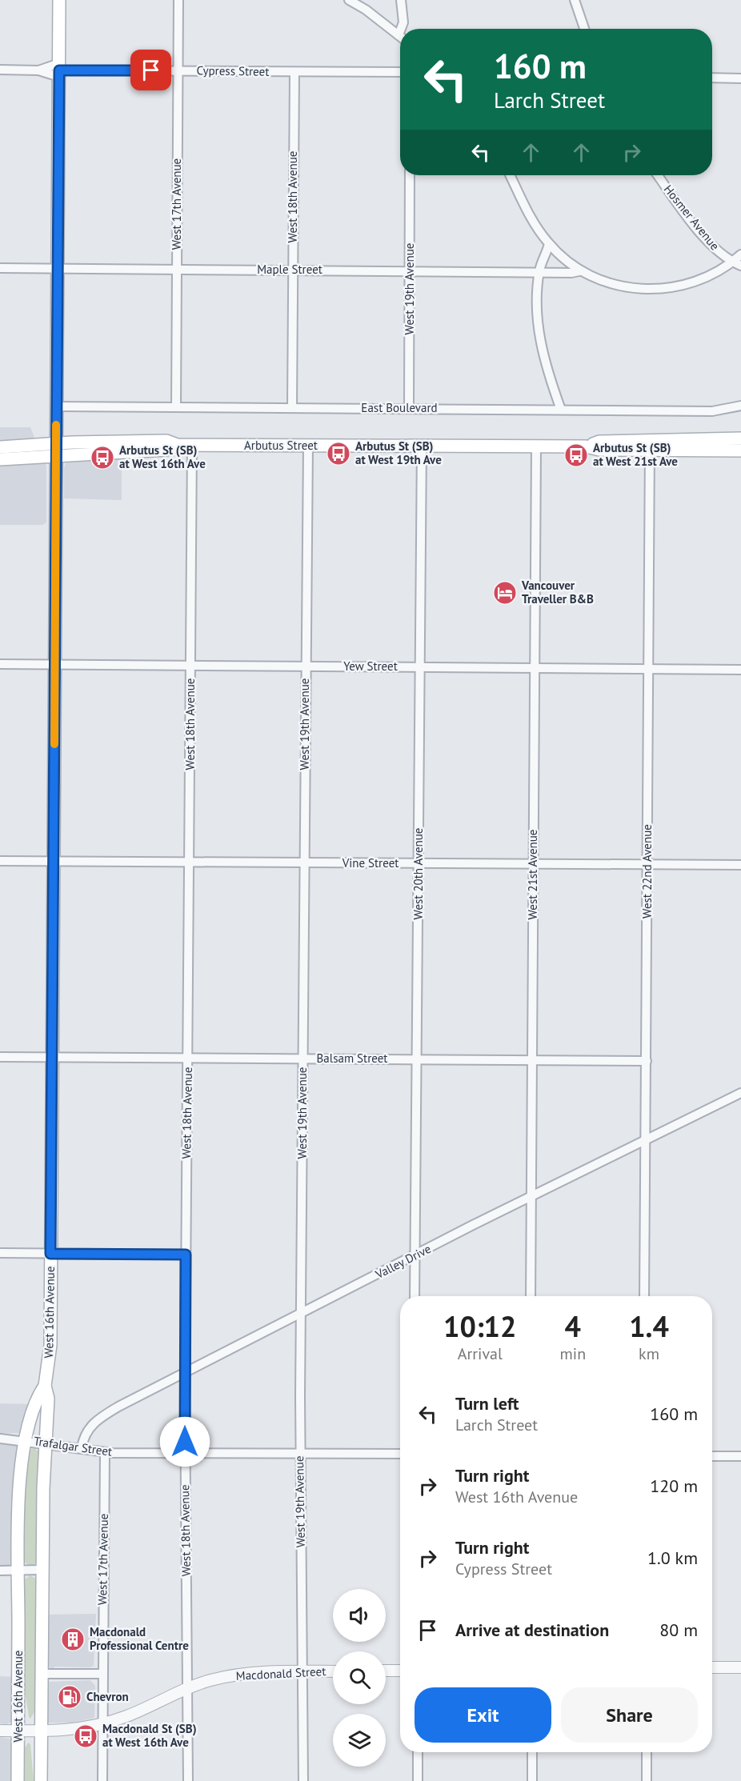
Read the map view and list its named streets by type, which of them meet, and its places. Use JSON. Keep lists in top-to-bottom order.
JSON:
{
  "streets": {
    "main road": ["Arbutus Street", "West 16th Avenue"],
    "street": [
      "Cypress Street",
      "West 18th Avenue",
      "West 17th Avenue",
      "Hosmer Avenue",
      "Maple Street",
      "West 19th Avenue",
      "East Boulevard",
      "Yew Street",
      "Vine Street",
      "West 22nd Avenue",
      "West 20th Avenue",
      "West 21st Avenue",
      "Balsam Street",
      "Valley Drive",
      "Trafalgar Street",
      "Macdonald Street"
    ]
  },
  "crossings": [
    ["Cypress Street", "West 18th Avenue"],
    ["Cypress Street", "West 17th Avenue"],
    ["Cypress Street", "West 16th Avenue"],
    ["West 18th Avenue", "Maple Street"],
    ["West 18th Avenue", "East Boulevard"],
    ["West 18th Avenue", "Arbutus Street"],
    ["West 18th Avenue", "Yew Street"],
    ["West 18th Avenue", "Vine Street"],
    ["West 18th Avenue", "Balsam Street"],
    ["West 18th Avenue", "Valley Drive"],
    ["West 18th Avenue", "Trafalgar Street"],
    ["West 18th Avenue", "Macdonald Street"],
    ["West 17th Avenue", "Maple Street"],
    ["West 17th Avenue", "East Boulevard"],
    ["West 17th Avenue", "Trafalgar Street"],
    ["West 17th Avenue", "Macdonald Street"],
    ["Maple Street", "West 19th Avenue"],
    ["Maple Street", "West 16th Avenue"],
    ["West 19th Avenue", "East Boulevard"],
    ["West 19th Avenue", "Arbutus Street"],
    ["West 19th Avenue", "Yew Street"],
    ["West 19th Avenue", "Vine Street"],
    ["West 19th Avenue", "Balsam Street"],
    ["West 19th Avenue", "Valley Drive"],
    ["West 19th Avenue", "Trafalgar Street"],
    ["West 19th Avenue", "Macdonald Street"],
    ["East Boulevard", "West 16th Avenue"],
    ["Arbutus Street", "West 22nd Avenue"],
    ["Arbutus Street", "West 20th Avenue"],
    ["Arbutus Street", "West 21st Avenue"],
    ["Arbutus Street", "West 16th Avenue"],
    ["Yew Street", "West 22nd Avenue"],
    ["Yew Street", "West 20th Avenue"],
    ["Yew Street", "West 21st Avenue"],
    ["Yew Street", "West 16th Avenue"],
    ["Vine Street", "West 22nd Avenue"],
    ["Vine Street", "West 20th Avenue"],
    ["Vine Street", "West 21st Avenue"],
    ["Vine Street", "West 16th Avenue"],
    ["West 22nd Avenue", "Balsam Street"],
    ["West 22nd Avenue", "Valley Drive"],
    ["West 20th Avenue", "Balsam Street"],
    ["West 20th Avenue", "Valley Drive"],
    ["West 21st Avenue", "Balsam Street"],
    ["West 21st Avenue", "Valley Drive"],
    ["Balsam Street", "West 16th Avenue"],
    ["Valley Drive", "Trafalgar Street"],
    ["West 16th Avenue", "Trafalgar Street"],
    ["West 16th Avenue", "Macdonald Street"]
  ],
  "places": {
    "bus stop": [
      "Arbutus St (SB) at West 19th Ave",
      "Arbutus St (SB) at West 21st Ave",
      "Arbutus St (SB) at West 16th Ave",
      "Macdonald St (SB) at West 16th Ave"
    ],
    "hotel": ["Vancouver Traveller B&B"],
    "building": ["Macdonald Professional Centre"],
    "fuel station": ["Chevron"]
  },
  "page": {
    "turn": ["160 m", "Larch Street"],
    "eta": [
      "10:12",
      "Arrival",
      "4",
      "min",
      "1.4",
      "km"
    ],
    "list": [
      {
        "name": "Turn left",
        "note": "Larch Street",
        "value": "160 m"
      },
      {
        "name": "Turn right",
        "note": "West 16th Avenue",
        "value": "120 m"
      },
      {
        "name": "Turn right",
        "note": "Cypress Street",
        "value": "1.0 km"
      },
      {
        "name": "Arrive at destination",
        "value": "80 m"
      }
    ],
    "buttons": ["Exit", "Share"]
  }
}
